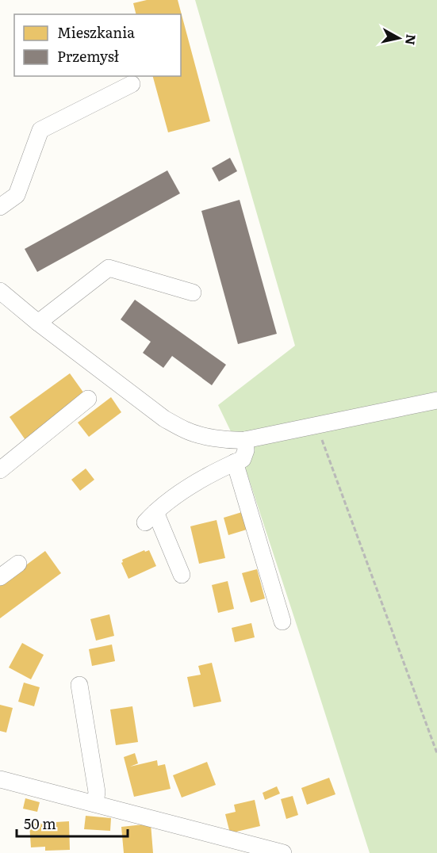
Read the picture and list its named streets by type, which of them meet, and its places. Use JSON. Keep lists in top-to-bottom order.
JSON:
{
  "legend": ["Mieszkania", "Przemysł"],
  "scale_bar": "50 m",
  "north": "right"
}
